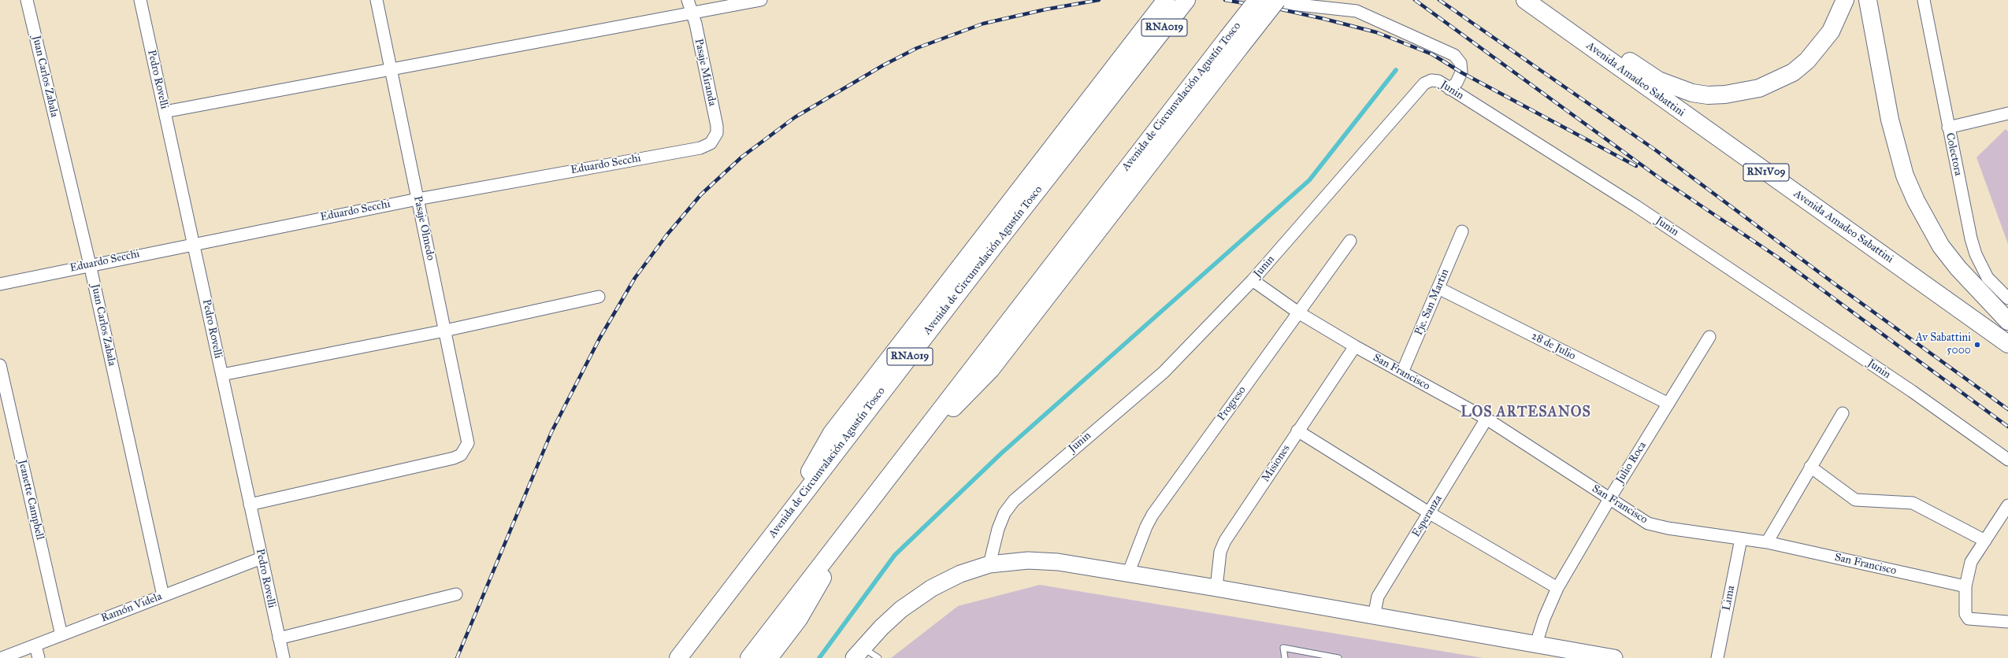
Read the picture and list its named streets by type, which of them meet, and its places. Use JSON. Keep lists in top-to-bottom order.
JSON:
{
  "streets": {
    "main road": [
      "RNA019",
      "Avenida Amadeo Sabattini",
      "Avenida de Circunvalación Agustín Tosco",
      "RN1V09"
    ],
    "street": [
      "Pasaje Miranda",
      "Juan Carlos Zabala",
      "Pedro Rovelli",
      "Junin",
      "Colectora",
      "Eduardo Secchi",
      "Pasaje Olmedo",
      "Pje. San Martin",
      "28 de Julio",
      "San Francisco",
      "Progreso",
      "Julio Roca",
      "Misiones",
      "Jeanette Campbell",
      "Esperanza",
      "Lima",
      "Ramón Videla"
    ]
  },
  "crossings": [
    ["RNA019", "Avenida de Circunvalación Agustín Tosco"],
    ["Pasaje Miranda", "Eduardo Secchi"],
    ["Juan Carlos Zabala", "Eduardo Secchi"],
    ["Juan Carlos Zabala", "Ramón Videla"],
    ["Pedro Rovelli", "Eduardo Secchi"],
    ["Pedro Rovelli", "Pasaje Olmedo"],
    ["Pedro Rovelli", "Ramón Videla"],
    ["Junin", "San Francisco"],
    ["Eduardo Secchi", "Pasaje Olmedo"],
    ["Pje. San Martin", "28 de Julio"],
    ["Pje. San Martin", "San Francisco"],
    ["28 de Julio", "Julio Roca"],
    ["San Francisco", "Progreso"],
    ["San Francisco", "Julio Roca"],
    ["San Francisco", "Misiones"],
    ["San Francisco", "Esperanza"],
    ["San Francisco", "Lima"],
    ["Jeanette Campbell", "Ramón Videla"]
  ],
  "districts": ["LOS ARTESANOS"],
  "places": ["Av Sabattini 5000"]
}
